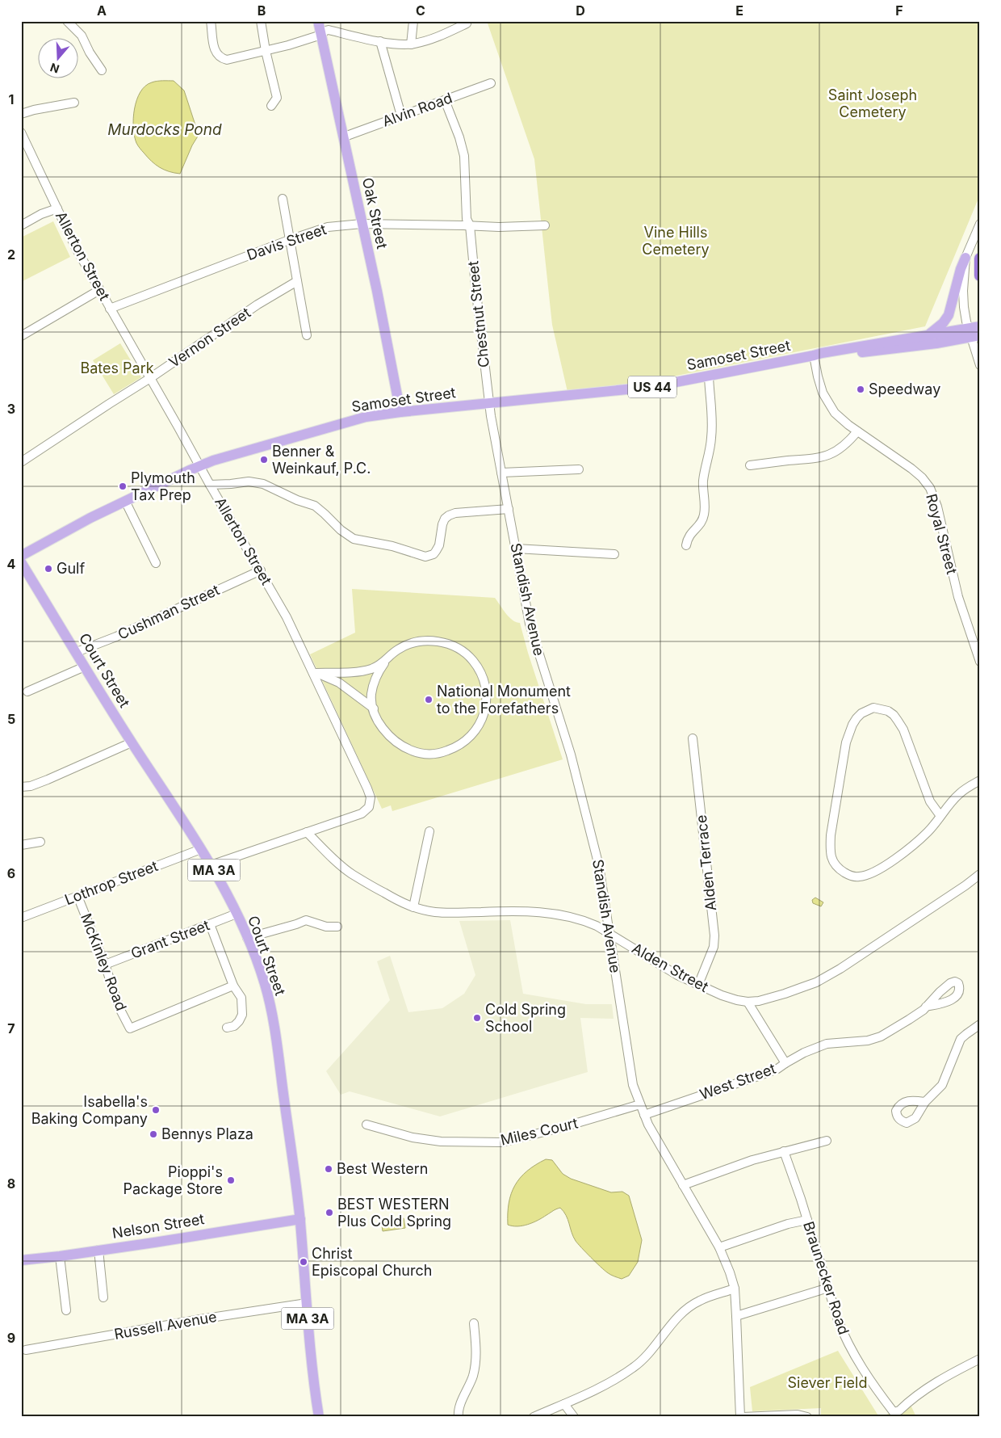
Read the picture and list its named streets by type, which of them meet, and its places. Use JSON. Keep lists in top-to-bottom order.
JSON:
{
  "streets": {
    "main road": [
      "Oak Street",
      "Samoset Street",
      "US 44",
      "Court Street",
      "MA 3A",
      "Nelson Street"
    ],
    "street": [
      "Alvin Road",
      "Davis Street",
      "Allerton Street",
      "Chestnut Street",
      "Vernon Street",
      "Royal Street",
      "Standish Avenue",
      "Cushman Street",
      "Alden Terrace",
      "Lothrop Street",
      "Grant Street",
      "McKinley Road",
      "Alden Street",
      "West Street",
      "Miles Court",
      "Braunecker Road",
      "Russell Avenue"
    ]
  },
  "crossings": [
    ["Alvin Road", "Oak Street"],
    ["Alvin Road", "Chestnut Street"],
    ["Oak Street", "Davis Street"],
    ["Oak Street", "Samoset Street"],
    ["Davis Street", "Allerton Street"],
    ["Davis Street", "Chestnut Street"],
    ["Allerton Street", "Vernon Street"],
    ["Allerton Street", "Samoset Street"],
    ["Allerton Street", "Cushman Street"],
    ["Allerton Street", "Court Street"],
    ["Allerton Street", "Alden Street"],
    ["Chestnut Street", "Samoset Street"],
    ["Chestnut Street", "Standish Avenue"],
    ["Samoset Street", "Royal Street"],
    ["Samoset Street", "Standish Avenue"],
    ["Standish Avenue", "Alden Street"],
    ["Standish Avenue", "West Street"],
    ["Standish Avenue", "Miles Court"],
    ["Cushman Street", "Court Street"],
    ["Court Street", "Lothrop Street"],
    ["Court Street", "Grant Street"],
    ["Court Street", "Nelson Street"],
    ["Court Street", "Russell Avenue"],
    ["Alden Terrace", "Alden Street"],
    ["Lothrop Street", "McKinley Road"],
    ["Grant Street", "McKinley Road"],
    ["Alden Street", "West Street"]
  ],
  "water": ["Murdocks Pond"],
  "parks": [
    "Saint Joseph Cemetery",
    "Vine Hills Cemetery",
    "Bates Park",
    "Siever Field"
  ],
  "places": [
    "Speedway",
    "Benner & Weinkauf, P.C.",
    "Plymouth Tax Prep",
    "Gulf",
    "National Monument to the Forefathers",
    "Cold Spring School",
    "Isabella's Baking Company",
    "Bennys Plaza",
    "Best Western",
    "Pioppi's Package Store",
    "BEST WESTERN Plus Cold Spring",
    "Christ Episcopal Church"
  ],
  "north": "bottom",
  "grid": {
    "columns": [
      "A",
      "B",
      "C",
      "D",
      "E",
      "F"
    ],
    "rows": [
      "1",
      "2",
      "3",
      "4",
      "5",
      "6",
      "7",
      "8",
      "9"
    ]
  }
}
